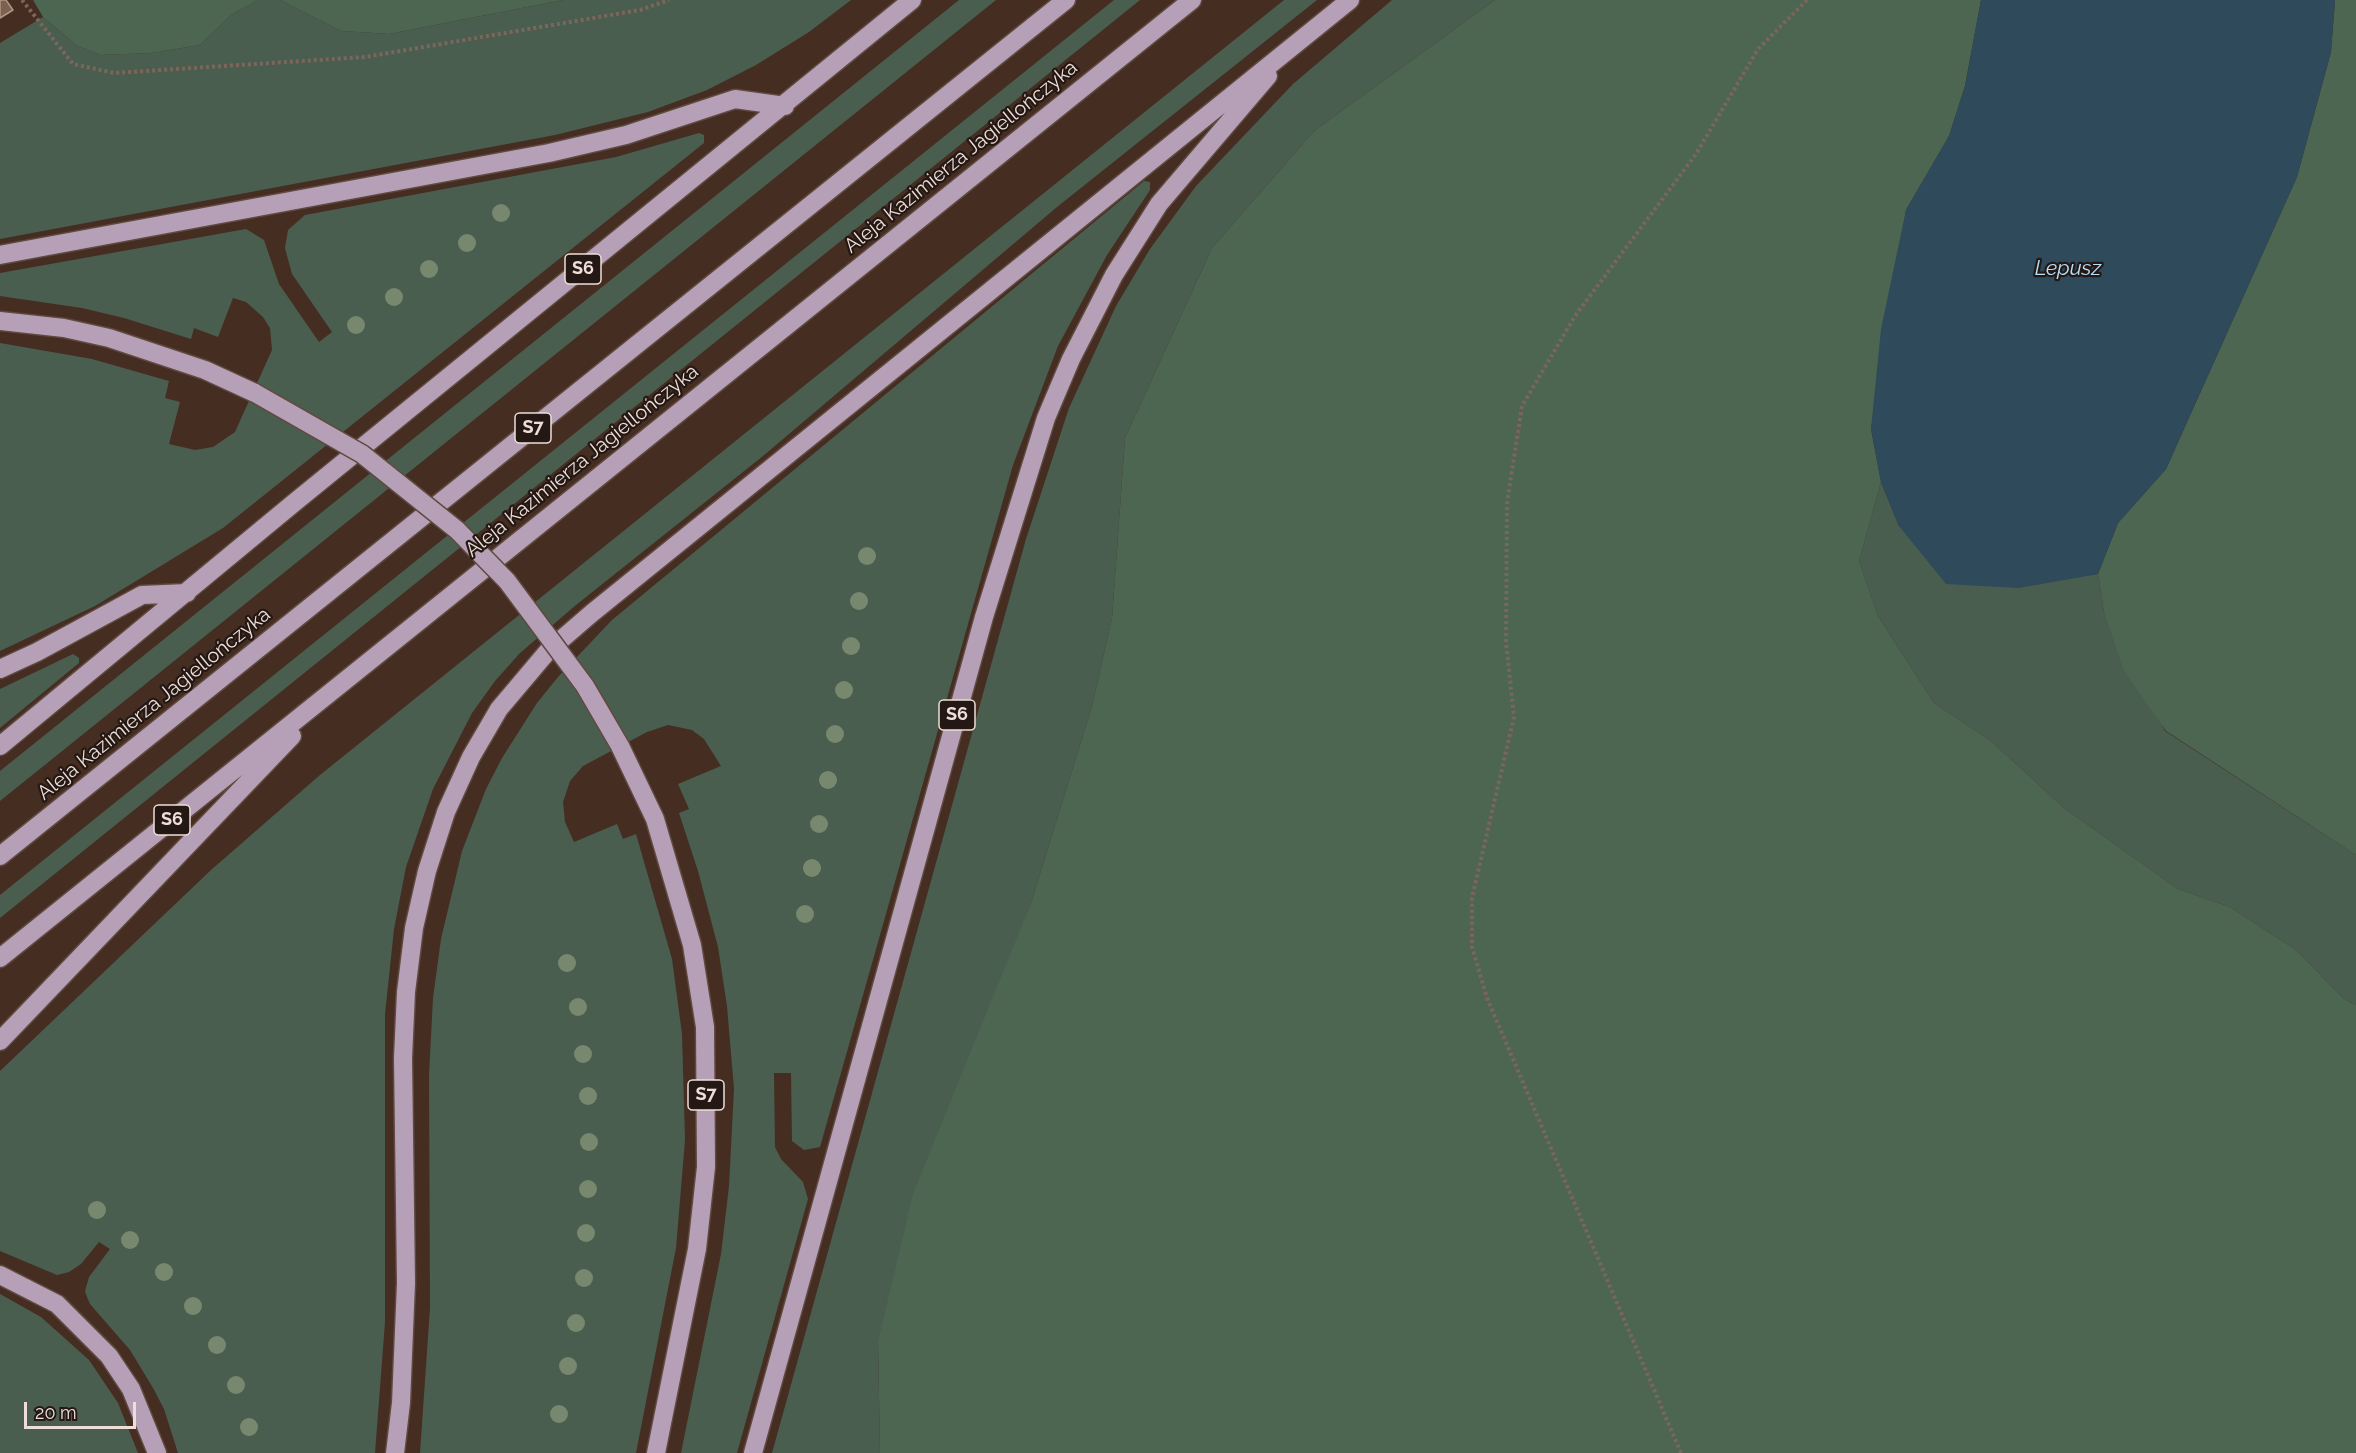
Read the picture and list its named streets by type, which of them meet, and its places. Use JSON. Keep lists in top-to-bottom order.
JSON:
{
  "streets": {
    "highway": ["Aleja Kazimierza Jagiellończyka", "S6", "S7"]
  },
  "water": ["Lepusz"],
  "scale_bar": "20 m"
}
